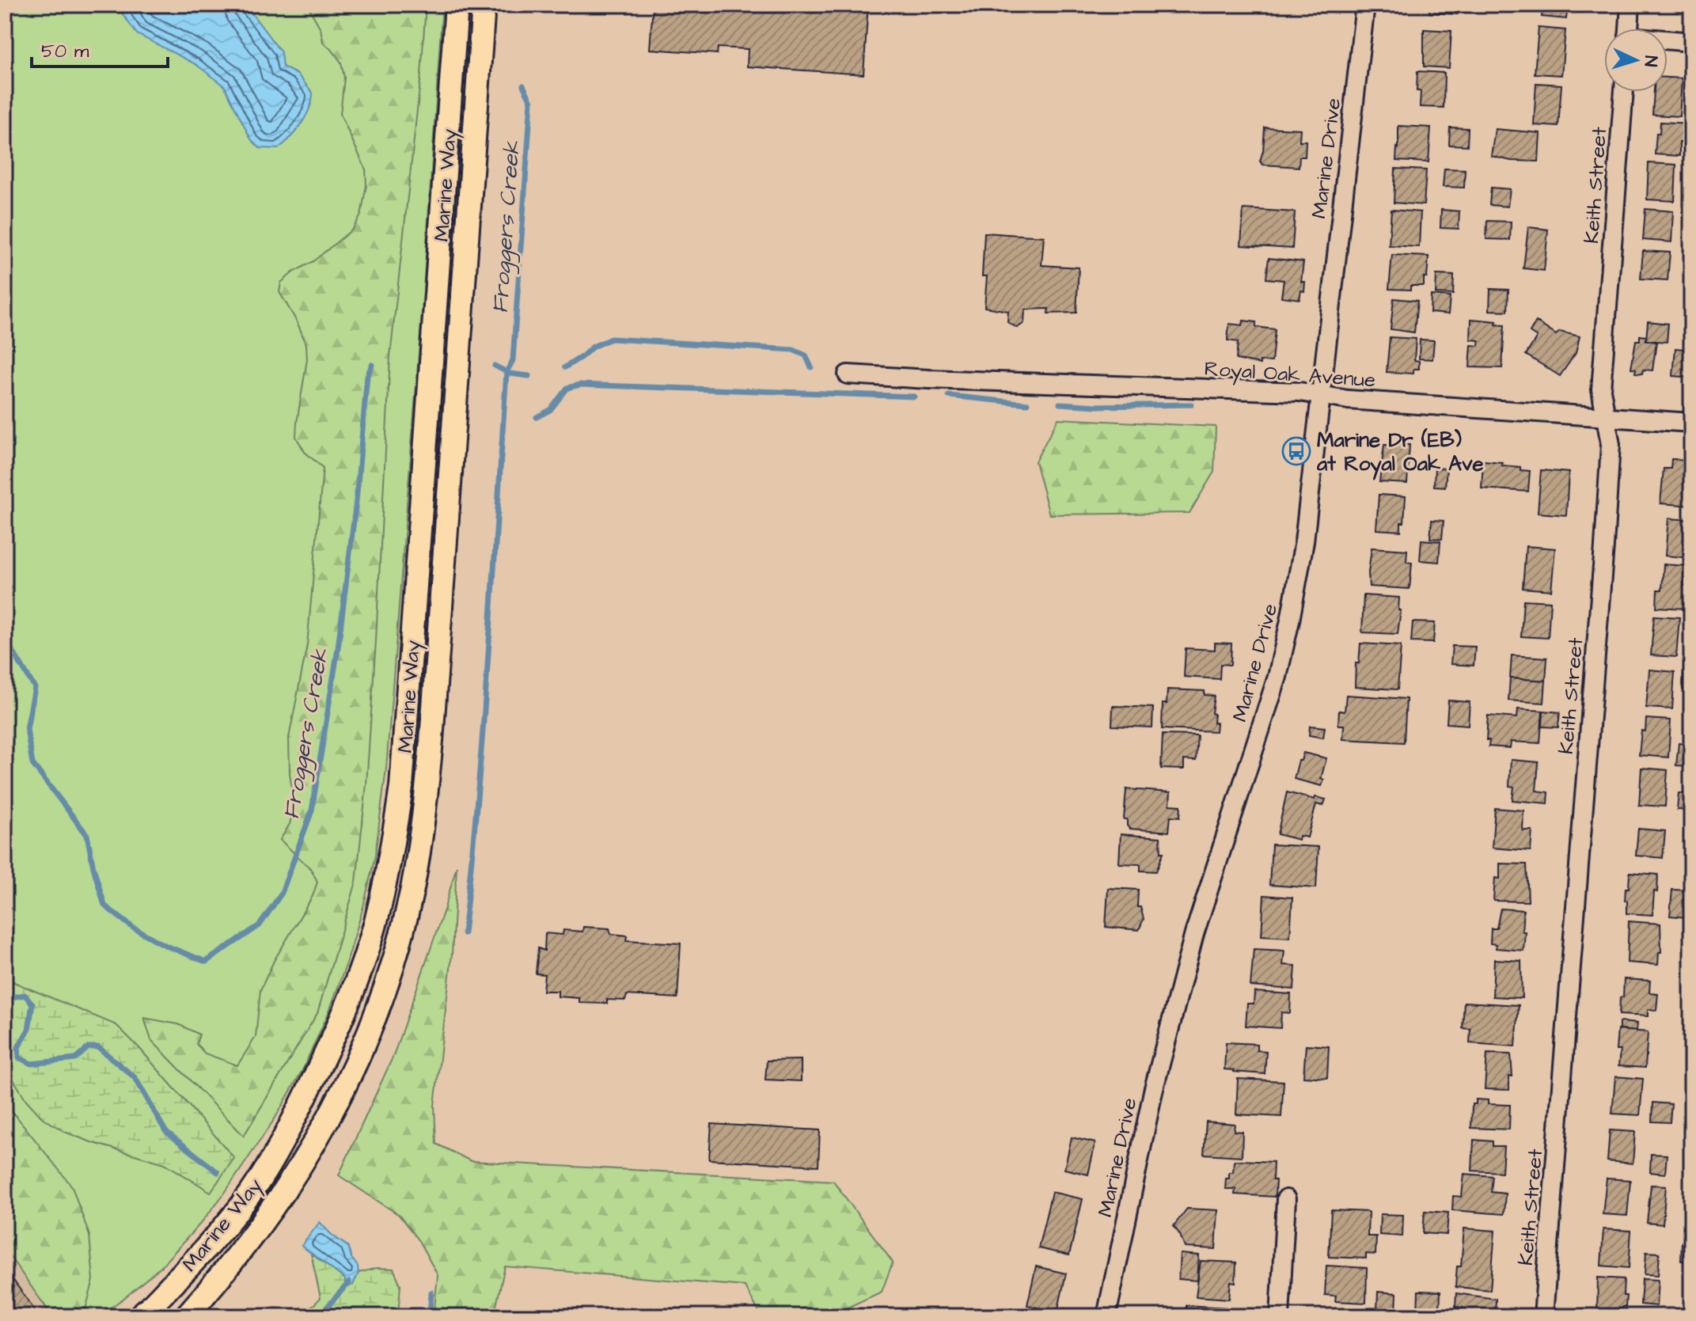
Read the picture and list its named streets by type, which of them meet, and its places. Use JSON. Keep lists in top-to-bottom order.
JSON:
{
  "streets": {
    "main road": ["Marine Way"],
    "street": ["Marine Drive", "Keith Street", "Royal Oak Avenue"]
  },
  "crossings": [
    ["Marine Drive", "Royal Oak Avenue"],
    ["Keith Street", "Royal Oak Avenue"]
  ],
  "water": ["Froggers Creek"],
  "places": {
    "bus stop": ["Marine Dr (EB) at Royal Oak Ave"]
  },
  "scale_bar": "50 m",
  "north": "right"
}
